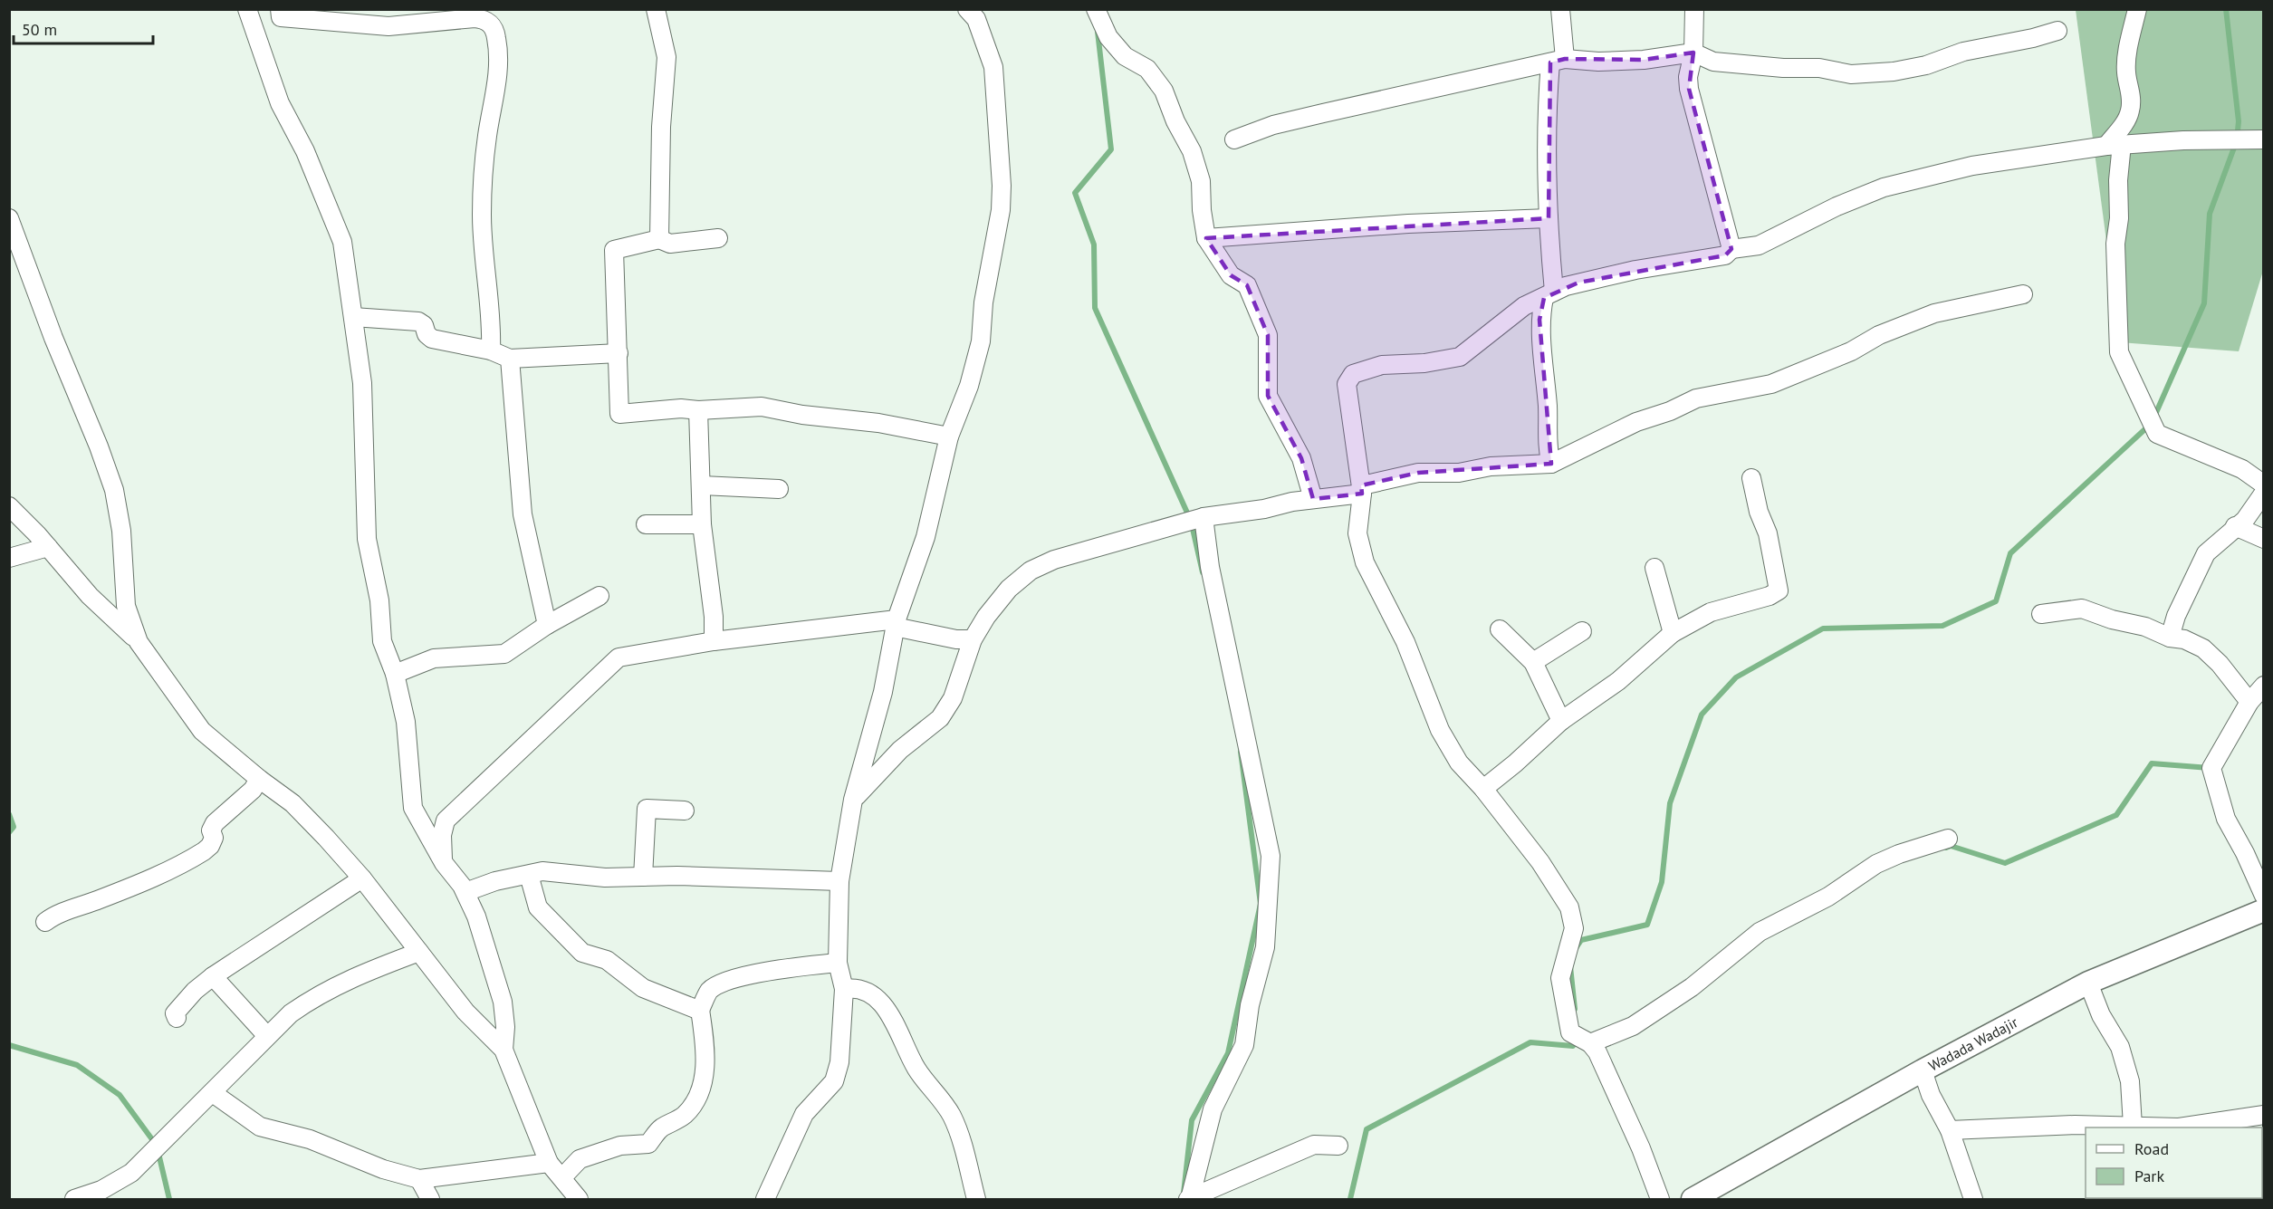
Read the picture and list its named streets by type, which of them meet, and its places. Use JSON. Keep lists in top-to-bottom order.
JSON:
{
  "streets": {
    "street": ["Wadada Wadajir"]
  },
  "legend": ["Road", "Park"],
  "scale_bar": "50 m"
}
